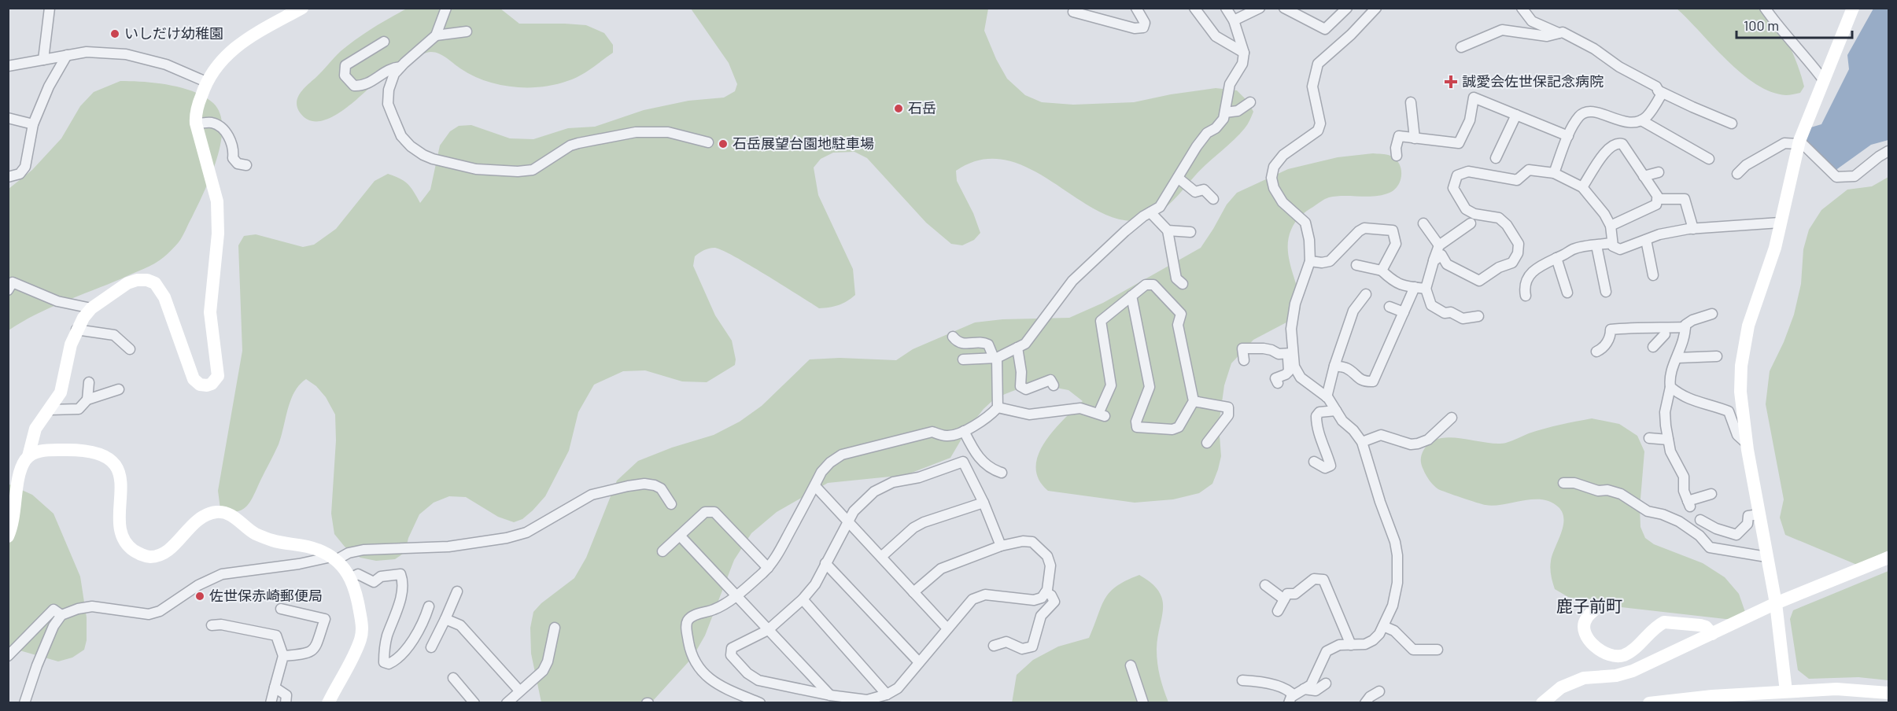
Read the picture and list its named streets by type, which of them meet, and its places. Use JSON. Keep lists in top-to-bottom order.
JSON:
{
  "districts": ["鹿子前町"],
  "places": {
    "other": [
      "いしだけ幼稚園",
      "石岳",
      "石岳展望台園地駐車場",
      "佐世保赤崎郵便局"
    ],
    "health": ["誠愛会佐世保記念病院"]
  },
  "scale_bar": "100 m"
}
